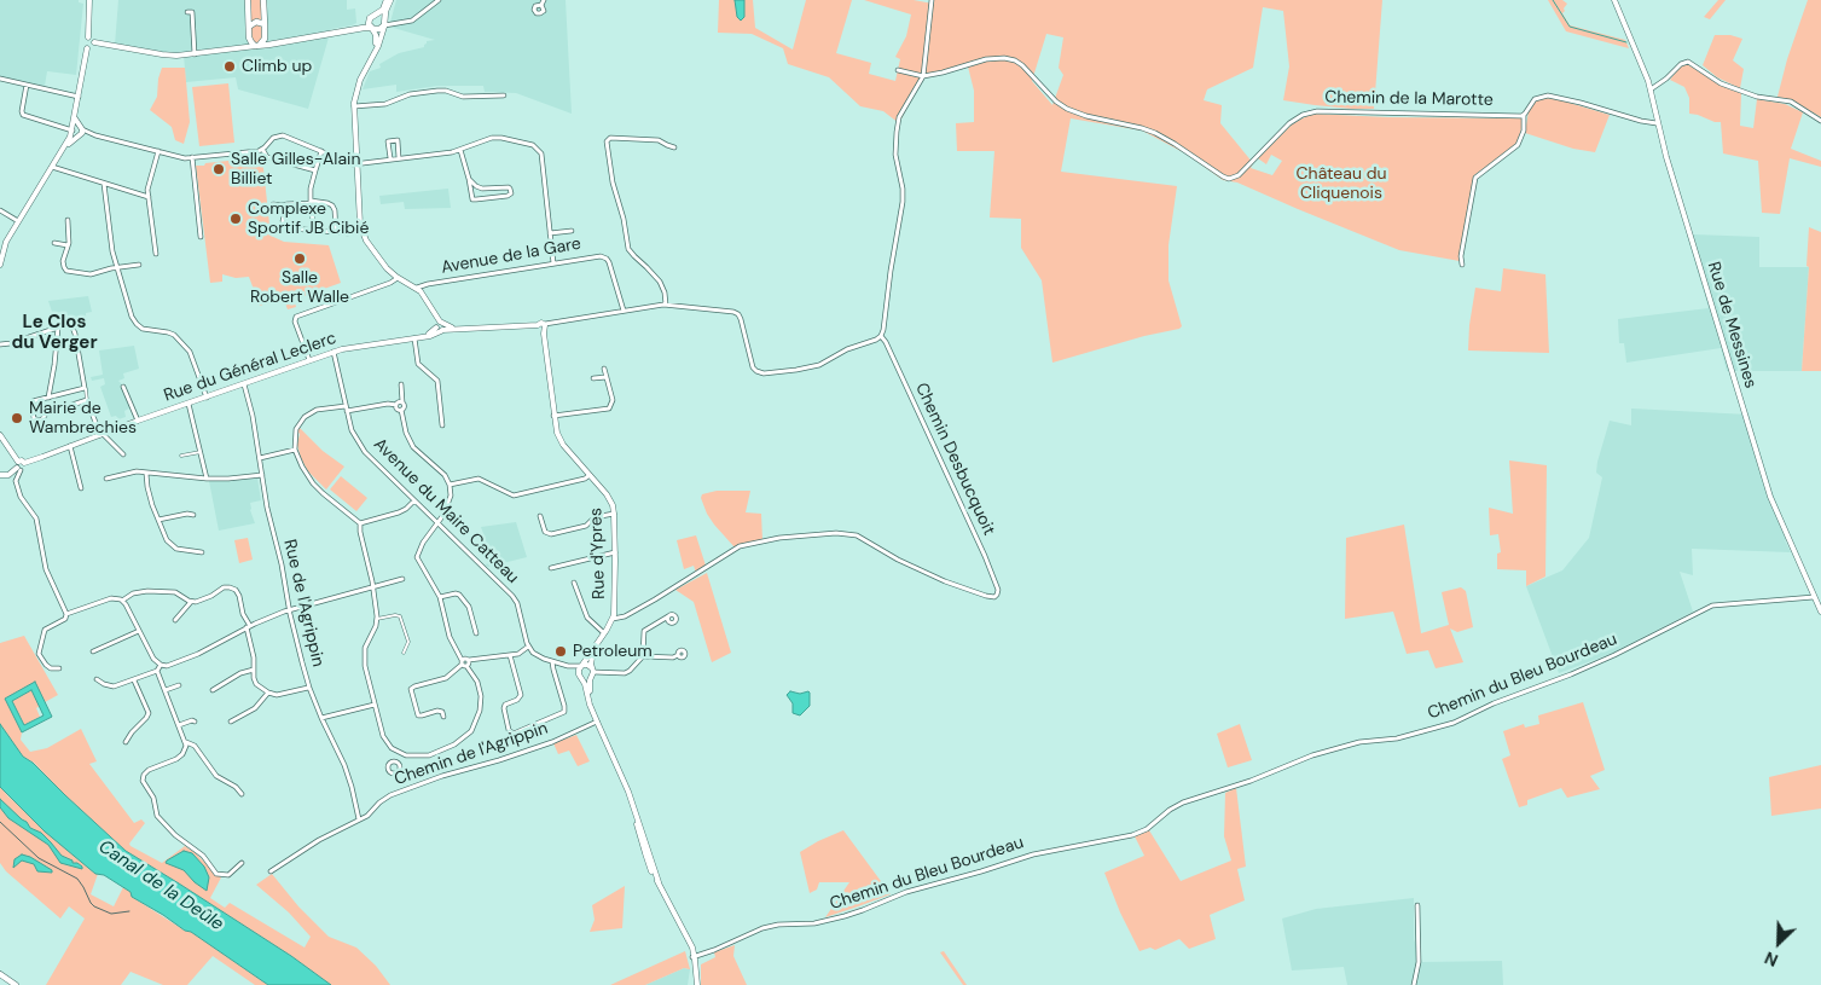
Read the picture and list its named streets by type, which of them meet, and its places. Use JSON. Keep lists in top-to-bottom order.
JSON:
{
  "streets": {
    "main road": ["Rue de Messines", "Rue du Général Leclerc", "Rue d'Ypres"],
    "street": [
      "Chemin de la Marotte",
      "Avenue de la Gare",
      "Chemin Desbucquoit",
      "Avenue du Maire Catteau",
      "Rue de l'Agrippin",
      "Chemin du Bleu Bourdeau",
      "Chemin de l'Agrippin"
    ]
  },
  "crossings": [
    ["Rue de Messines", "Chemin du Bleu Bourdeau"],
    ["Rue du Général Leclerc", "Avenue du Maire Catteau"],
    ["Rue du Général Leclerc", "Rue de l'Agrippin"],
    ["Chemin Desbucquoit", "Rue d'Ypres"],
    ["Rue d'Ypres", "Chemin du Bleu Bourdeau"],
    ["Rue d'Ypres", "Chemin de l'Agrippin"],
    ["Rue de l'Agrippin", "Chemin de l'Agrippin"]
  ],
  "districts": ["Le Clos du Verger"],
  "water": ["Canal de la Deûle"],
  "parks": ["Château du Cliquenois"],
  "places": [
    "Climb up",
    "Salle Gilles-Alain Billiet",
    "Complexe Sportif JB Cibié",
    "Salle Robert Walle",
    "Mairie de Wambrechies",
    "Petroleum"
  ],
  "north": "bottom left"
}
